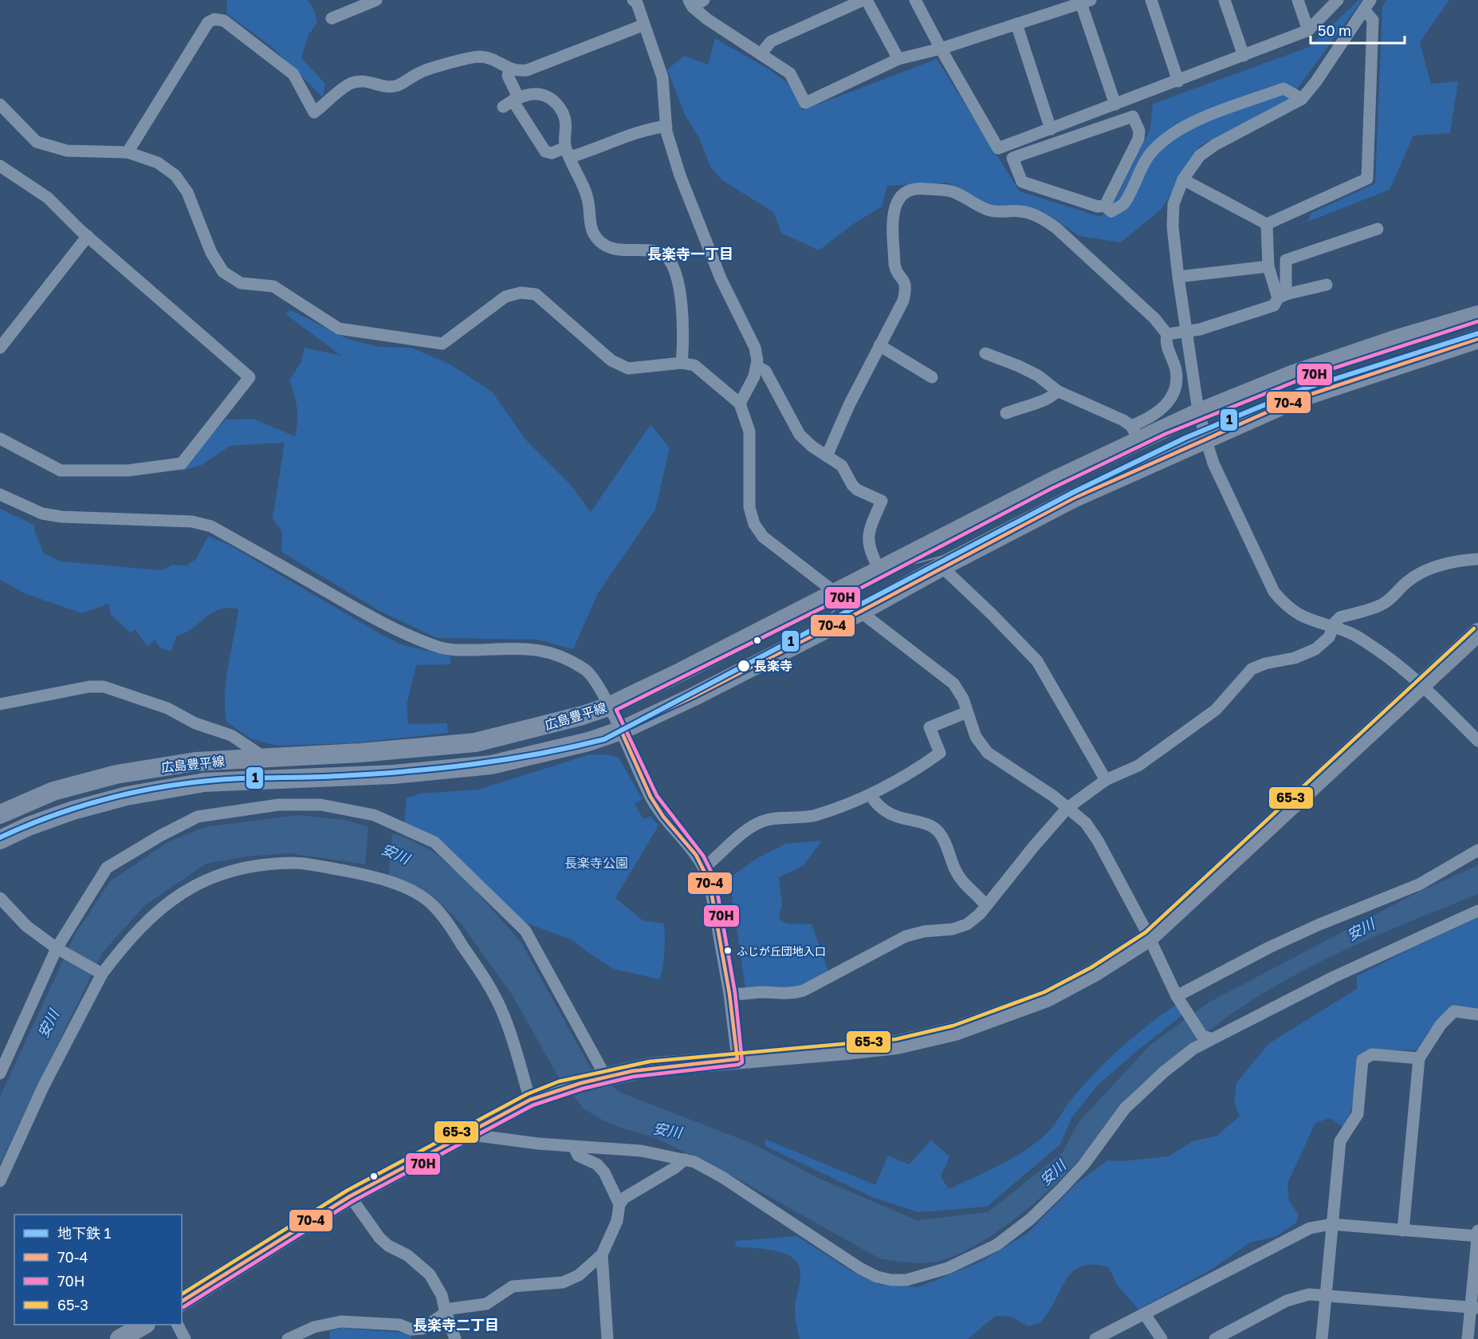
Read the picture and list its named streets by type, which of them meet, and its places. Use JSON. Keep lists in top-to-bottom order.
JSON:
{
  "streets": {
    "main road": ["広島豊平線"]
  },
  "districts": ["長楽寺一丁目", "長楽寺二丁目"],
  "water": ["安川"],
  "parks": ["長楽寺公園"],
  "places": ["長楽寺", "ふじが丘団地入口"],
  "lines": [
    "transit line 70H",
    "metro line 1",
    "transit line 70-4",
    "transit line 65-3"
  ],
  "legend": [
    "地下鉄 1",
    "70-4",
    "70H",
    "65-3"
  ],
  "scale_bar": "50 m"
}
